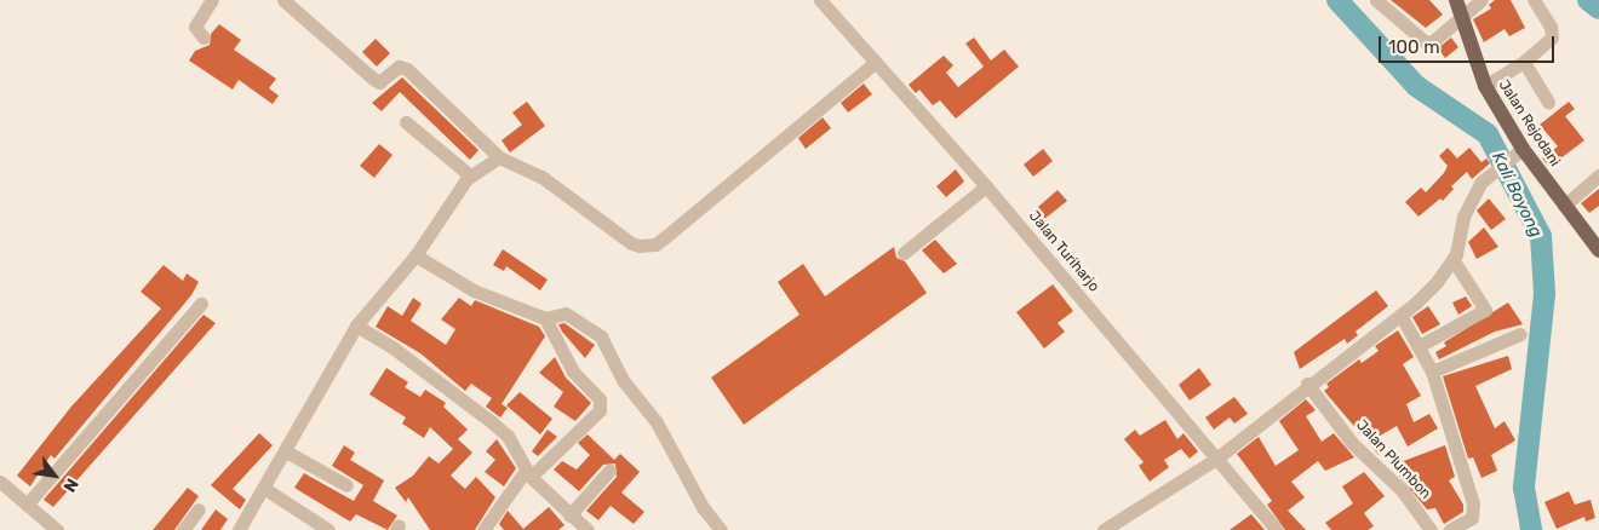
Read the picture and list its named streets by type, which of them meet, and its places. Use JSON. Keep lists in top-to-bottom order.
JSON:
{
  "streets": {
    "main road": ["Jalan Rejodani"],
    "street": ["Jalan Turiharjo", "Jalan Plumbon"]
  },
  "water": ["Kali Boyong"],
  "scale_bar": "100 m",
  "north": "bottom right"
}
